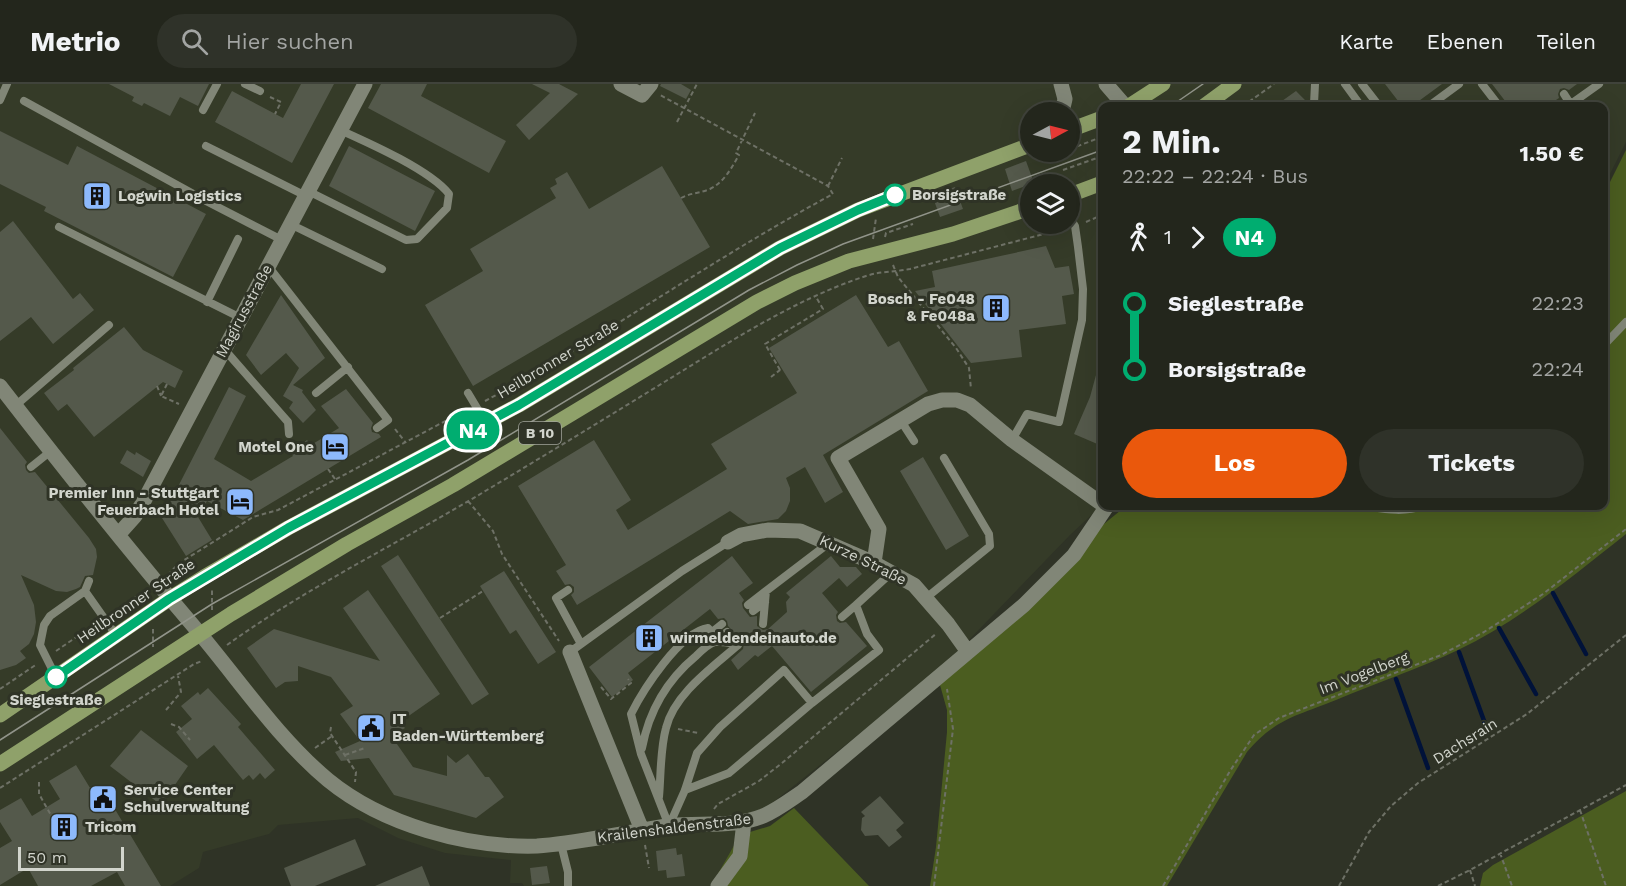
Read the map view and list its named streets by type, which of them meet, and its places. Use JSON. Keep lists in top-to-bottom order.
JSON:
{
  "streets": {
    "main road": ["Heilbronner Straße", "B 10"],
    "street": ["Magirusstraße", "Kurze Straße", "Krailenshaldenstraße"],
    "path": ["Im Vogelberg", "Dachsrain"]
  },
  "crossings": [
    ["Heilbronner Straße", "Krailenshaldenstraße"],
    ["B 10", "Krailenshaldenstraße"],
    ["Kurze Straße", "Krailenshaldenstraße"]
  ],
  "places": {
    "other": ["Borsigstraße", "Sieglestraße"],
    "building": [
      "Logwin Logistics",
      "Bosch - Fe048 & Fe048a",
      "wirmeldendeinauto.de",
      "Tricom"
    ],
    "hotel": ["Motel One", "Premier Inn - Stuttgart Feuerbach Hotel"],
    "public building": ["IT Baden-Württemberg", "Service Center Schulverwaltung"]
  },
  "lines": ["bus line N4"],
  "scale_bar": "50 m",
  "north": "right",
  "page": {
    "header": "Metrio",
    "search": "Hier suchen",
    "nav": ["Karte", "Ebenen", "Teilen"],
    "on_map": "N4",
    "heading": ["2 Min.", "22:22 – 22:24 · Bus", "1.50 €"],
    "legs": ["1", "N4"],
    "list": [
      {
        "name": "Sieglestraße",
        "value": "22:23"
      },
      {
        "name": "Borsigstraße",
        "value": "22:24"
      }
    ],
    "buttons": ["Los", "Tickets"],
    "scale": "50 m"
  }
}
